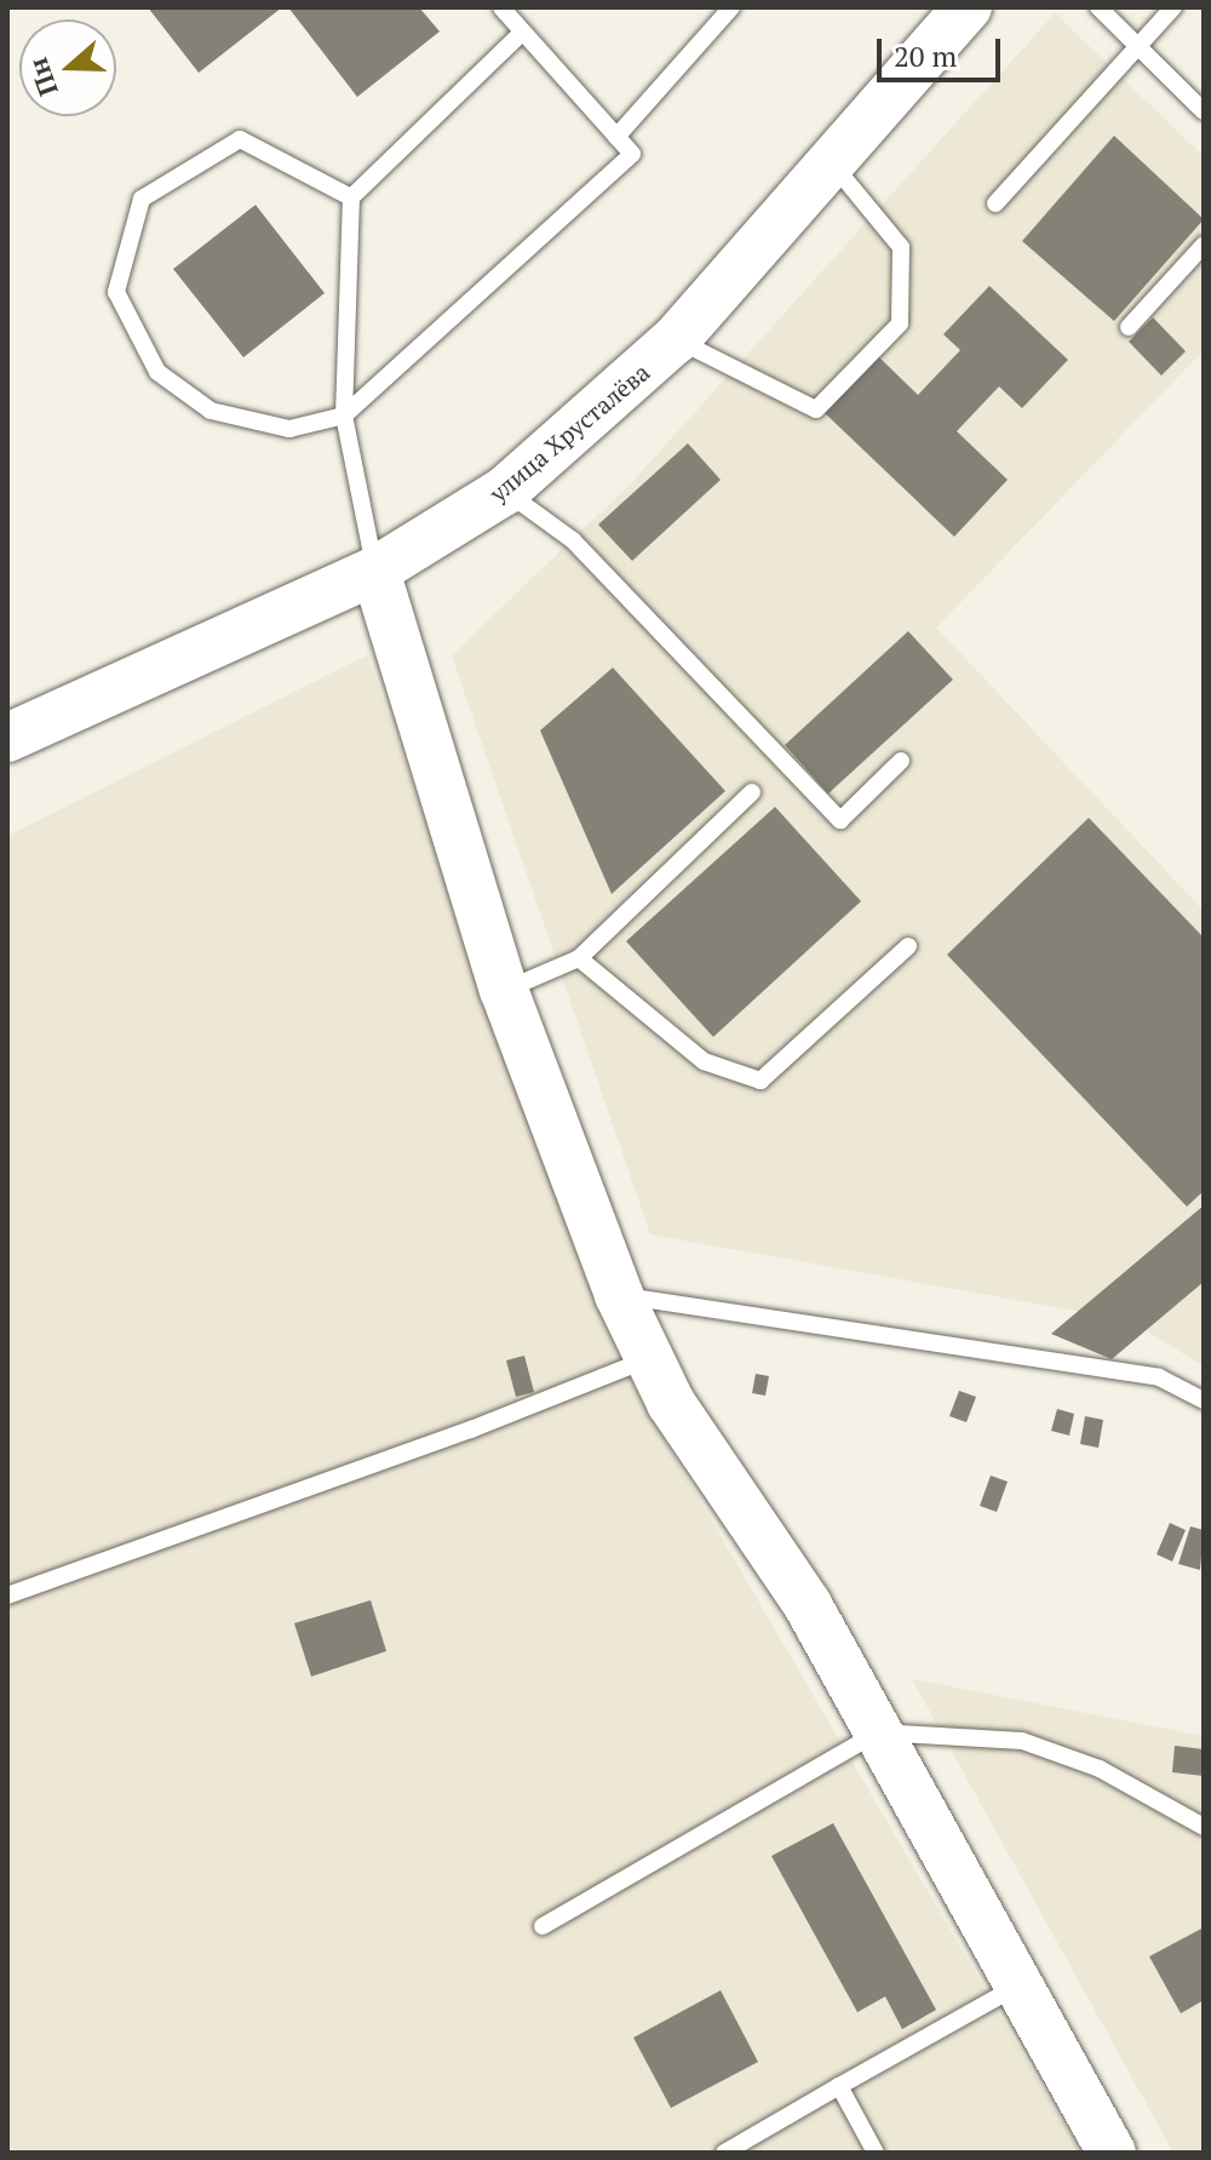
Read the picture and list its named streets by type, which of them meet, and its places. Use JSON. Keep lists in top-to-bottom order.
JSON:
{
  "streets": {
    "main road": ["улица Хрусталёва"]
  },
  "scale_bar": "20 m",
  "north": "left"
}
